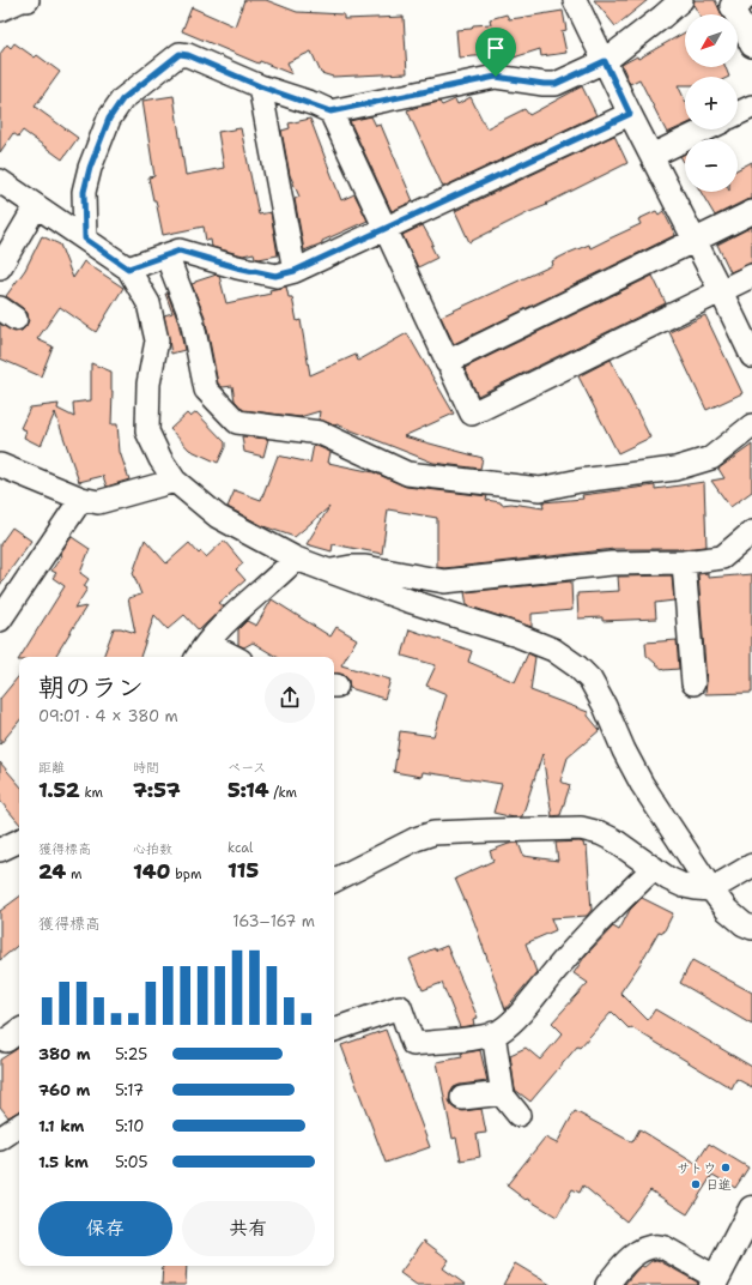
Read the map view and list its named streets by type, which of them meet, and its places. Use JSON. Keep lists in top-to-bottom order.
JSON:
{
  "places": ["サトウ", "日進"],
  "north": "bottom left",
  "page": {
    "map_buttons": ["+", "−"],
    "heading": ["朝のラン", "09:01 · 4 × 380 m"],
    "stats": [
      ["距離", "1.52 km"],
      ["時間", "7:57"],
      ["ペース", "5:14 /km"],
      ["獲得標高", "24 m"],
      ["心拍数", "140 bpm"],
      ["kcal", "115"]
    ],
    "chart": ["獲得標高", "163–167 m"],
    "list": [
      {
        "name": "380 m",
        "note": "5:25"
      },
      {
        "name": "760 m",
        "note": "5:17"
      },
      {
        "name": "1.1 km",
        "note": "5:10"
      },
      {
        "name": "1.5 km",
        "note": "5:05"
      }
    ],
    "buttons": ["保存", "共有"]
  }
}
